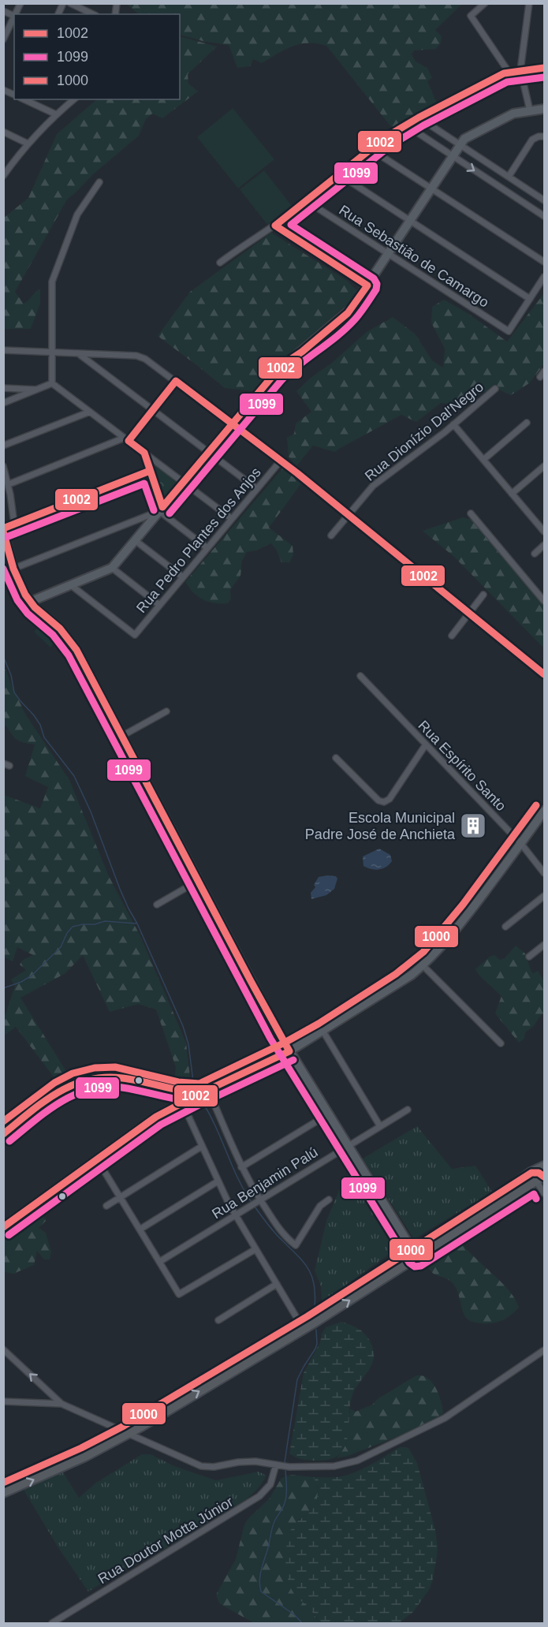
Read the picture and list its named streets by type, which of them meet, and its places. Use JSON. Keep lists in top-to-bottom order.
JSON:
{
  "streets": {
    "street": [
      "Rua Sebastião de Camargo",
      "Rua Dionízio Dal'Negro",
      "Rua Pedro Plantes dos Anjos",
      "Rua Espírito Santo",
      "Rua Benjamin Palú",
      "Rua Doutor Motta Júnior"
    ]
  },
  "places": {
    "building": ["Escola Municipal Padre José de Anchieta"]
  },
  "lines": ["transit line 1002", "transit line 1099", "transit line 1000"],
  "legend": ["1002", "1099", "1000"]
}
